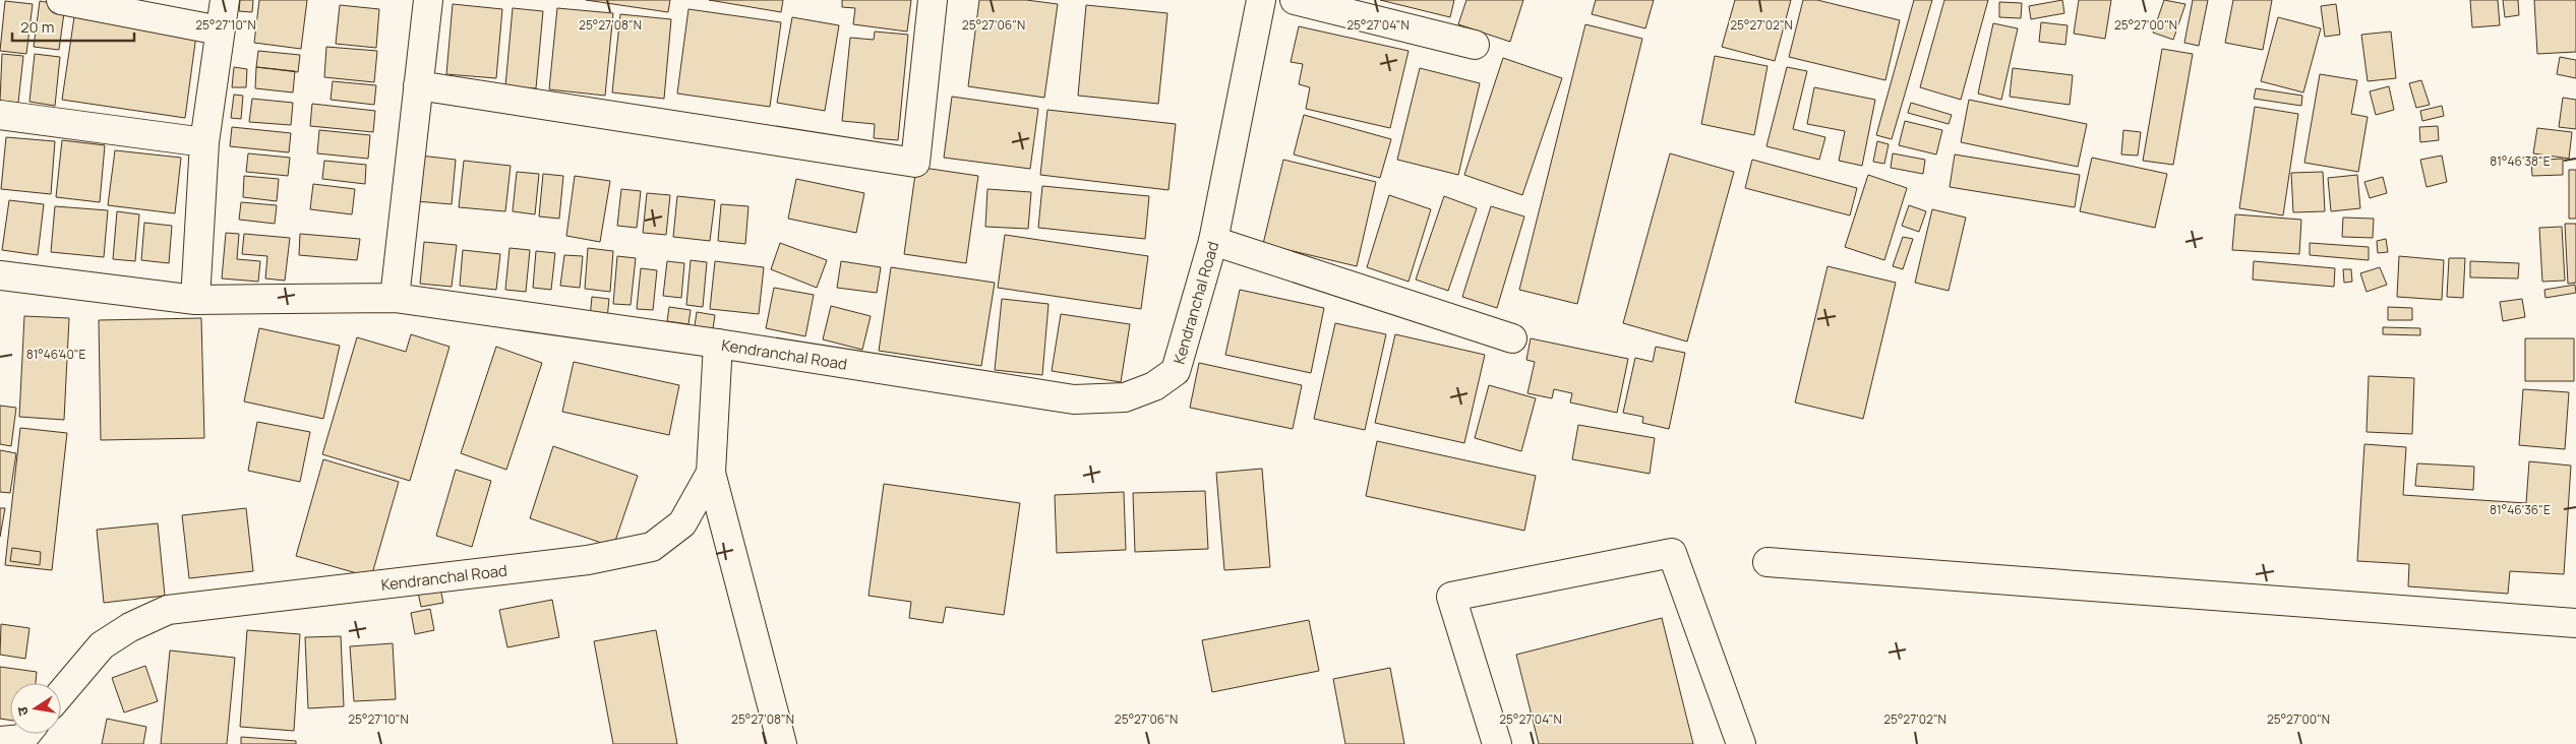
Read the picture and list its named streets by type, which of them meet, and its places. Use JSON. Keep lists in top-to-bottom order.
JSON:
{
  "streets": {
    "street": ["Kendranchal Road"]
  },
  "scale_bar": "20 m",
  "north": "left",
  "coordinates": [
    "25°27'10\"N",
    "25°27'08\"N",
    "25°27'06\"N",
    "25°27'04\"N",
    "25°27'02\"N",
    "25°27'00\"N",
    "81°46'38\"E",
    "81°46'40\"E",
    "81°46'36\"E"
  ]
}
